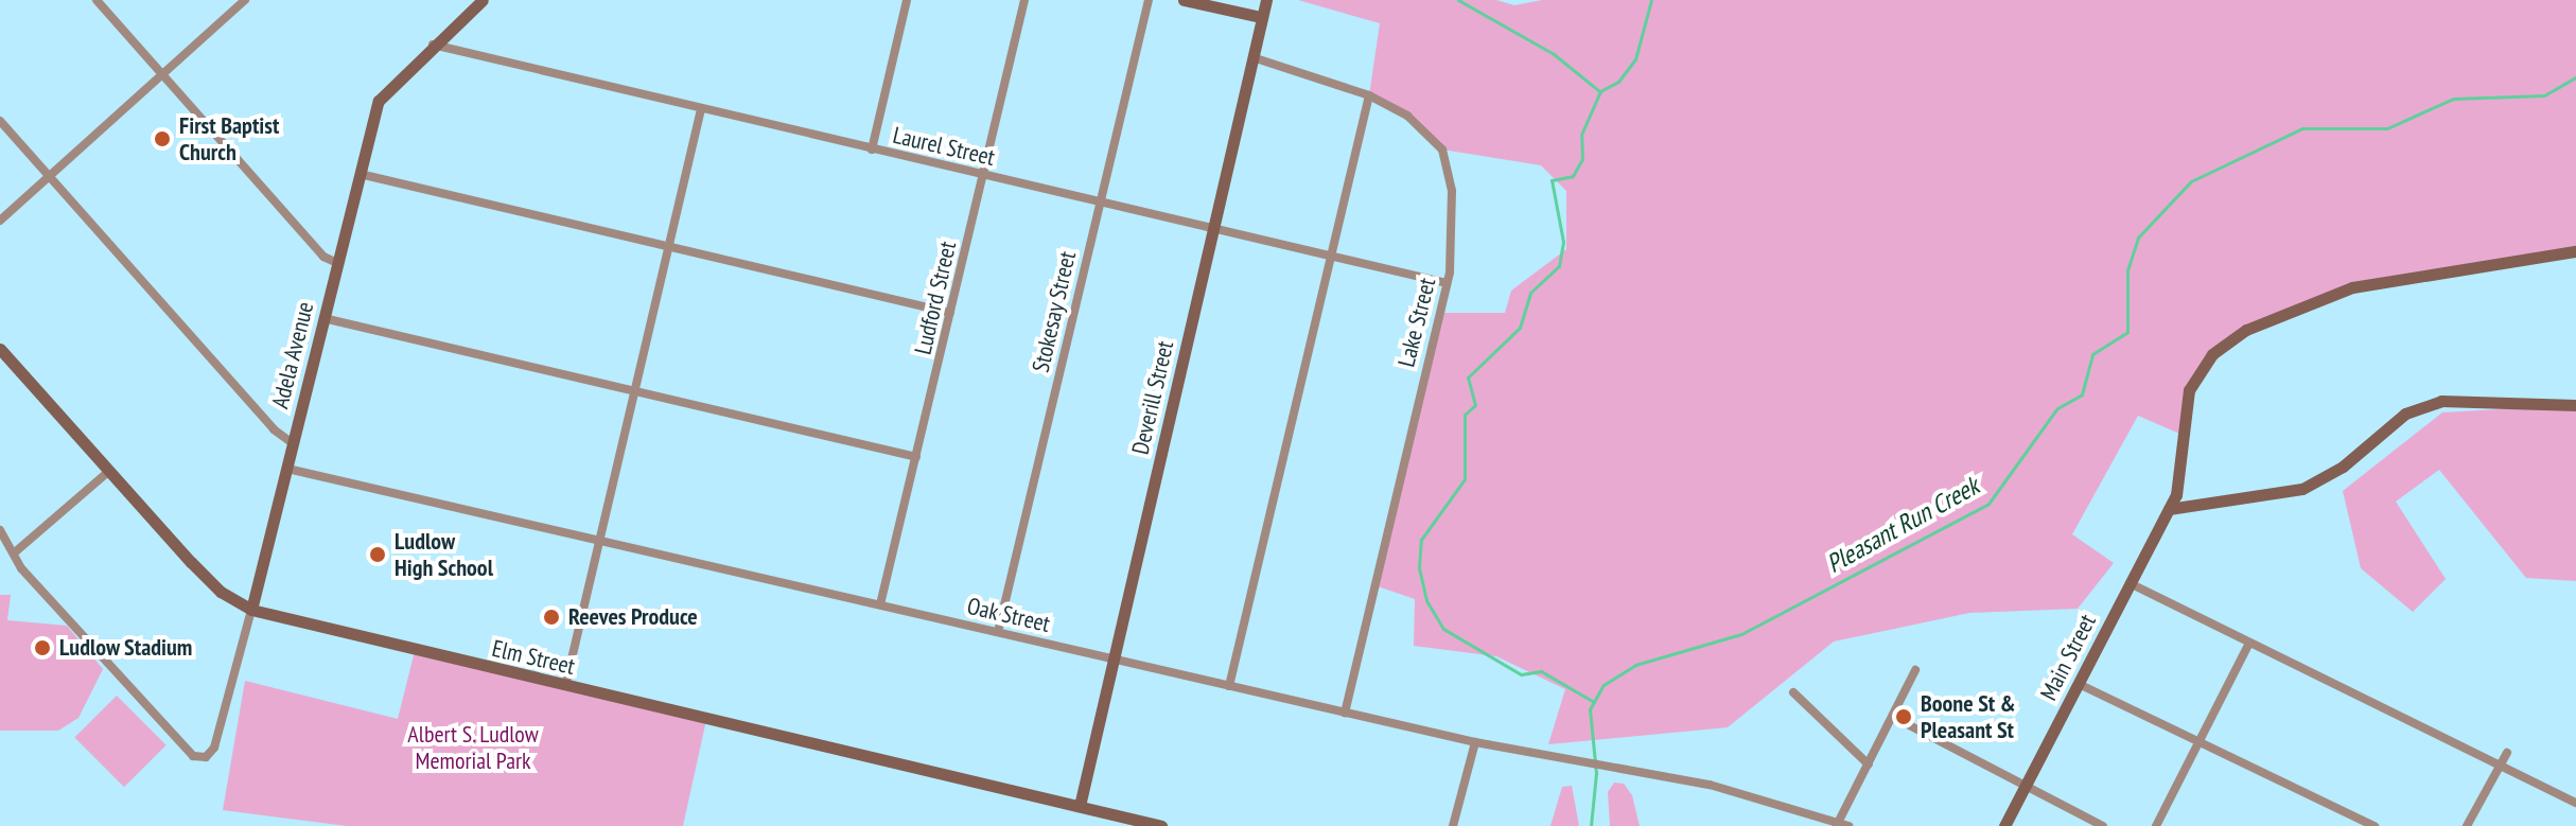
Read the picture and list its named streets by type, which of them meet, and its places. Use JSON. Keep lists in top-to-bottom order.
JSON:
{
  "streets": {
    "main road": [
      "Adela Avenue",
      "Deverill Street",
      "Elm Street",
      "Main Street"
    ],
    "street": [
      "Laurel Street",
      "Ludford Street",
      "Stokesay Street",
      "Lake Street",
      "Oak Street"
    ]
  },
  "crossings": [
    ["Laurel Street", "Ludford Street"],
    ["Laurel Street", "Stokesay Street"],
    ["Laurel Street", "Lake Street"],
    ["Laurel Street", "Adela Avenue"],
    ["Laurel Street", "Deverill Street"],
    ["Ludford Street", "Oak Street"],
    ["Stokesay Street", "Oak Street"],
    ["Lake Street", "Deverill Street"],
    ["Lake Street", "Oak Street"],
    ["Adela Avenue", "Oak Street"],
    ["Adela Avenue", "Elm Street"],
    ["Deverill Street", "Oak Street"],
    ["Deverill Street", "Elm Street"]
  ],
  "water": ["Pleasant Run Creek"],
  "parks": ["Albert S. Ludlow Memorial Park"],
  "places": [
    "First Baptist Church",
    "Ludlow High School",
    "Reeves Produce",
    "Ludlow Stadium",
    "Boone St & Pleasant St"
  ]
}
